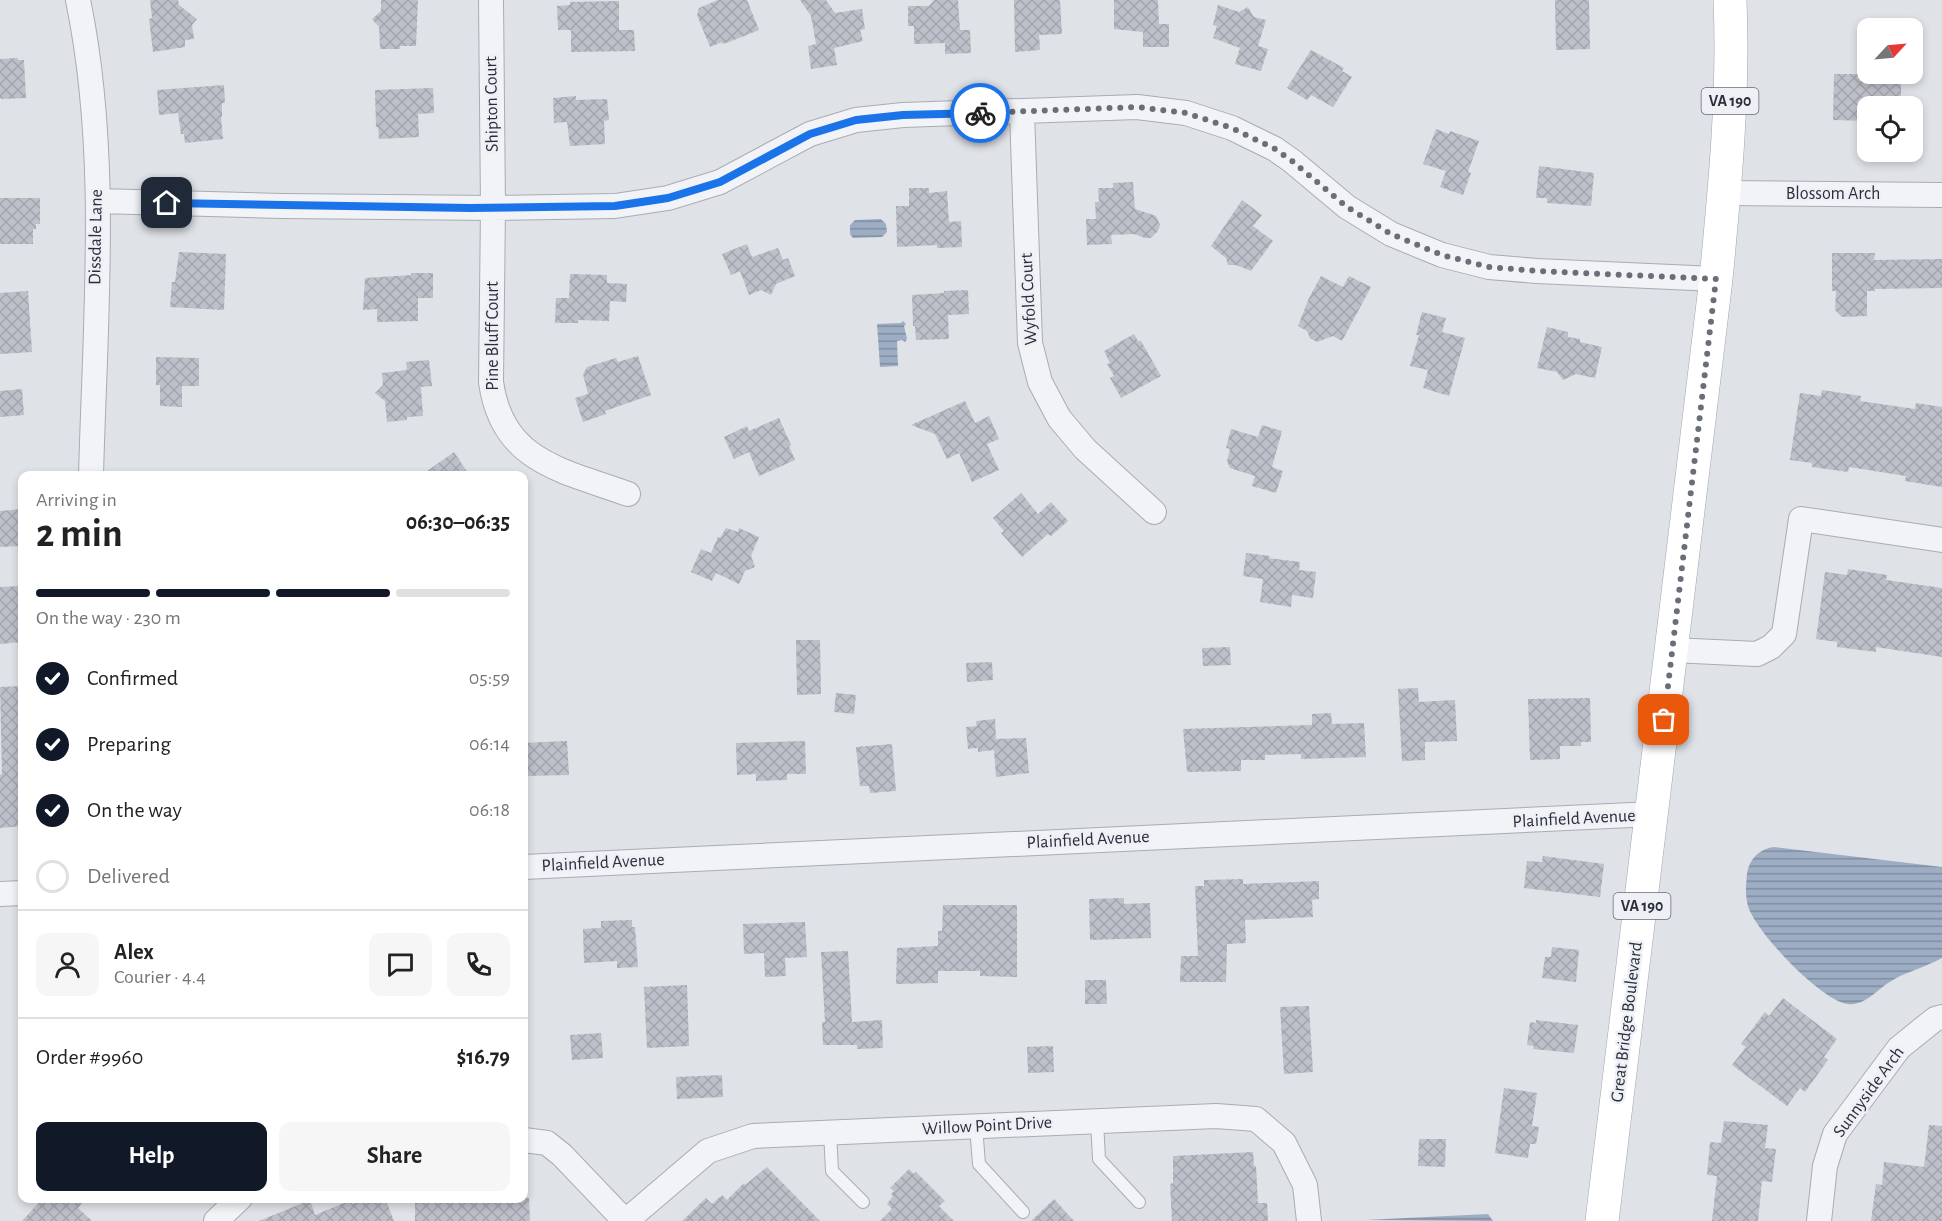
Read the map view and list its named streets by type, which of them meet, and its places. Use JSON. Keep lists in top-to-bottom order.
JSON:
{
  "streets": {
    "main road": ["VA 190", "Great Bridge Boulevard"],
    "street": [
      "Shipton Court",
      "Blossom Arch",
      "Dissdale Lane",
      "Wyfold Court",
      "Pine Bluff Court",
      "Plainfield Avenue",
      "Sunnyside Arch",
      "Willow Point Drive"
    ]
  },
  "crossings": [
    ["Shipton Court", "Pine Bluff Court"],
    ["Blossom Arch", "Great Bridge Boulevard"],
    ["Plainfield Avenue", "Great Bridge Boulevard"]
  ],
  "north": "top right",
  "page": {
    "heading": ["2 min", "Arriving in", "06:30–06:35"],
    "panel": [
      "Alex",
      "Courier · 4.4",
      "Order #9960",
      "$16.79"
    ],
    "bar": "On the way · 230 m",
    "list": [
      ["Confirmed", "05:59"],
      ["Preparing", "06:14"],
      ["On the way", "06:18"],
      "Delivered"
    ],
    "buttons": ["Help", "Share"]
  }
}
